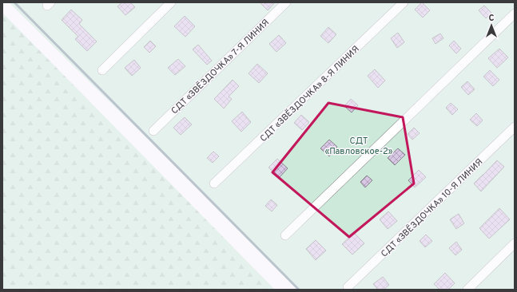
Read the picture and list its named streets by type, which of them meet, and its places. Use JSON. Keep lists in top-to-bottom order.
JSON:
{
  "streets": {
    "lane": ["СДТ «ЗВЁЗДОЧКА» 7-Я ЛИНИЯ", "СДТ «ЗВЁЗДОЧКА» 8-Я ЛИНИЯ", "СДТ «ЗВЁЗДОЧКА» 10-Я ЛИНИЯ"]
  },
  "parks": ["СДТ «Павловское-2»"],
  "north": "top"
}
